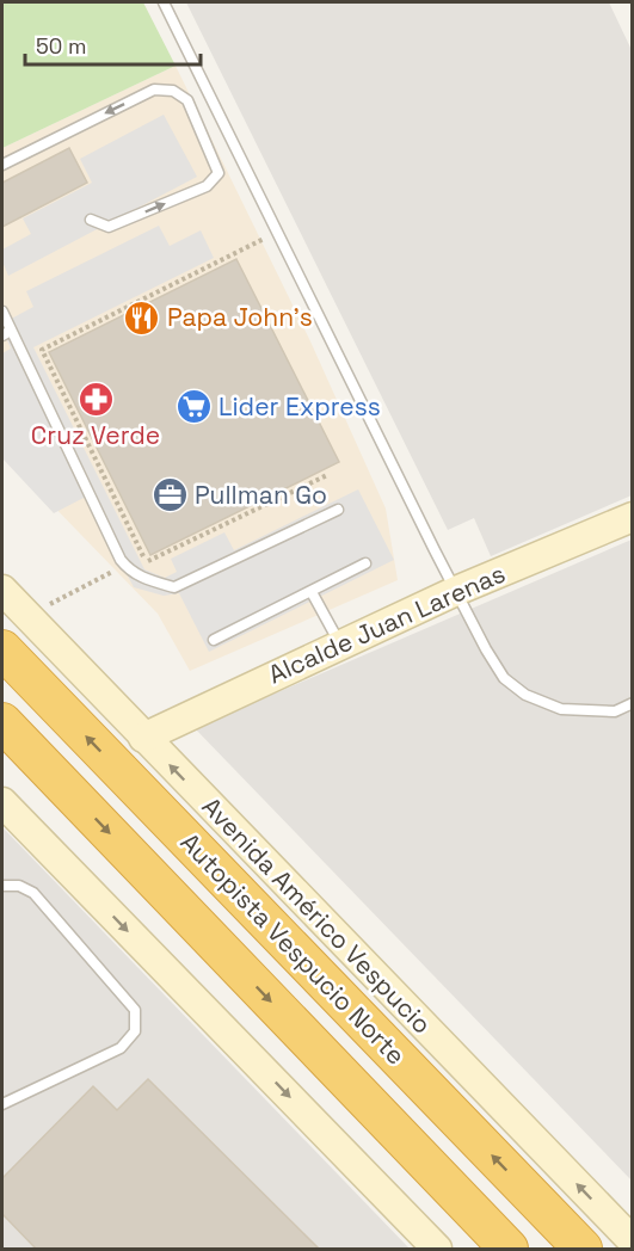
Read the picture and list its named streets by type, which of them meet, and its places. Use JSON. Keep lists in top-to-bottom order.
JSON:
{
  "streets": {
    "highway": ["Autopista Vespucio Norte"],
    "main road": ["Alcalde Juan Larenas", "Avenida Américo Vespucio"]
  },
  "crossings": [
    ["Alcalde Juan Larenas", "Avenida Américo Vespucio"]
  ],
  "places": {
    "restaurant": ["Papa John's"],
    "pharmacy": ["Cruz Verde"],
    "supermarket": ["Lider Express"],
    "office": ["Pullman Go"]
  },
  "scale_bar": "50 m"
}
